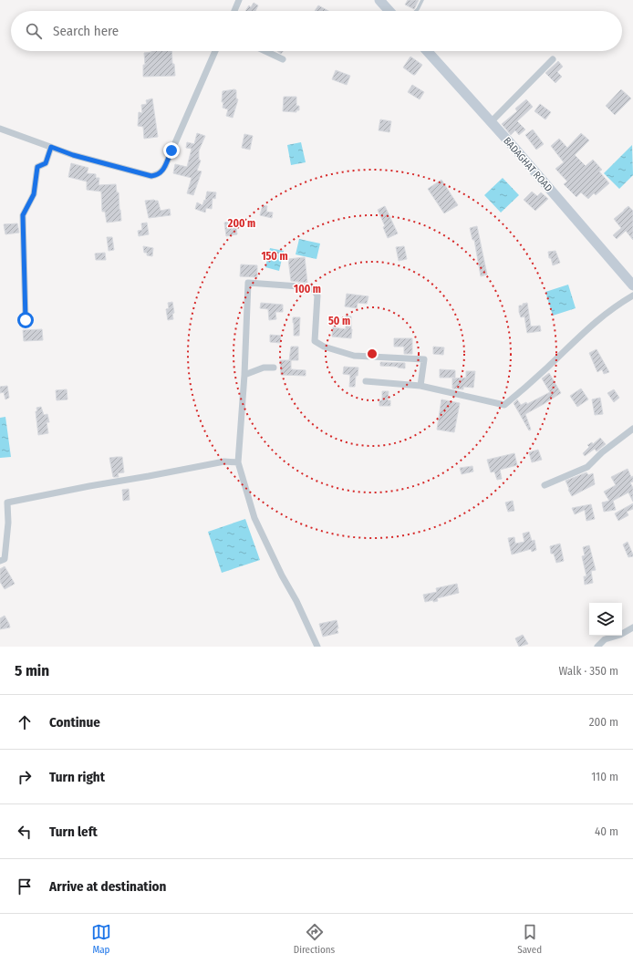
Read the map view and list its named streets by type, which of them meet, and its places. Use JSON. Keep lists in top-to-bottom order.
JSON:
{
  "streets": {
    "main road": ["BADAGHAT ROAD"]
  },
  "page": {
    "search": "Search here",
    "heading": ["5 min", "Walk · 350 m"],
    "list": [
      ["Continue", "200 m"],
      ["Turn right", "110 m"],
      ["Turn left", "40 m"],
      "Arrive at destination"
    ],
    "nav": ["Map", "Directions", "Saved"]
  },
  "rings": [
    "200 m",
    "150 m",
    "100 m",
    "50 m"
  ]
}
